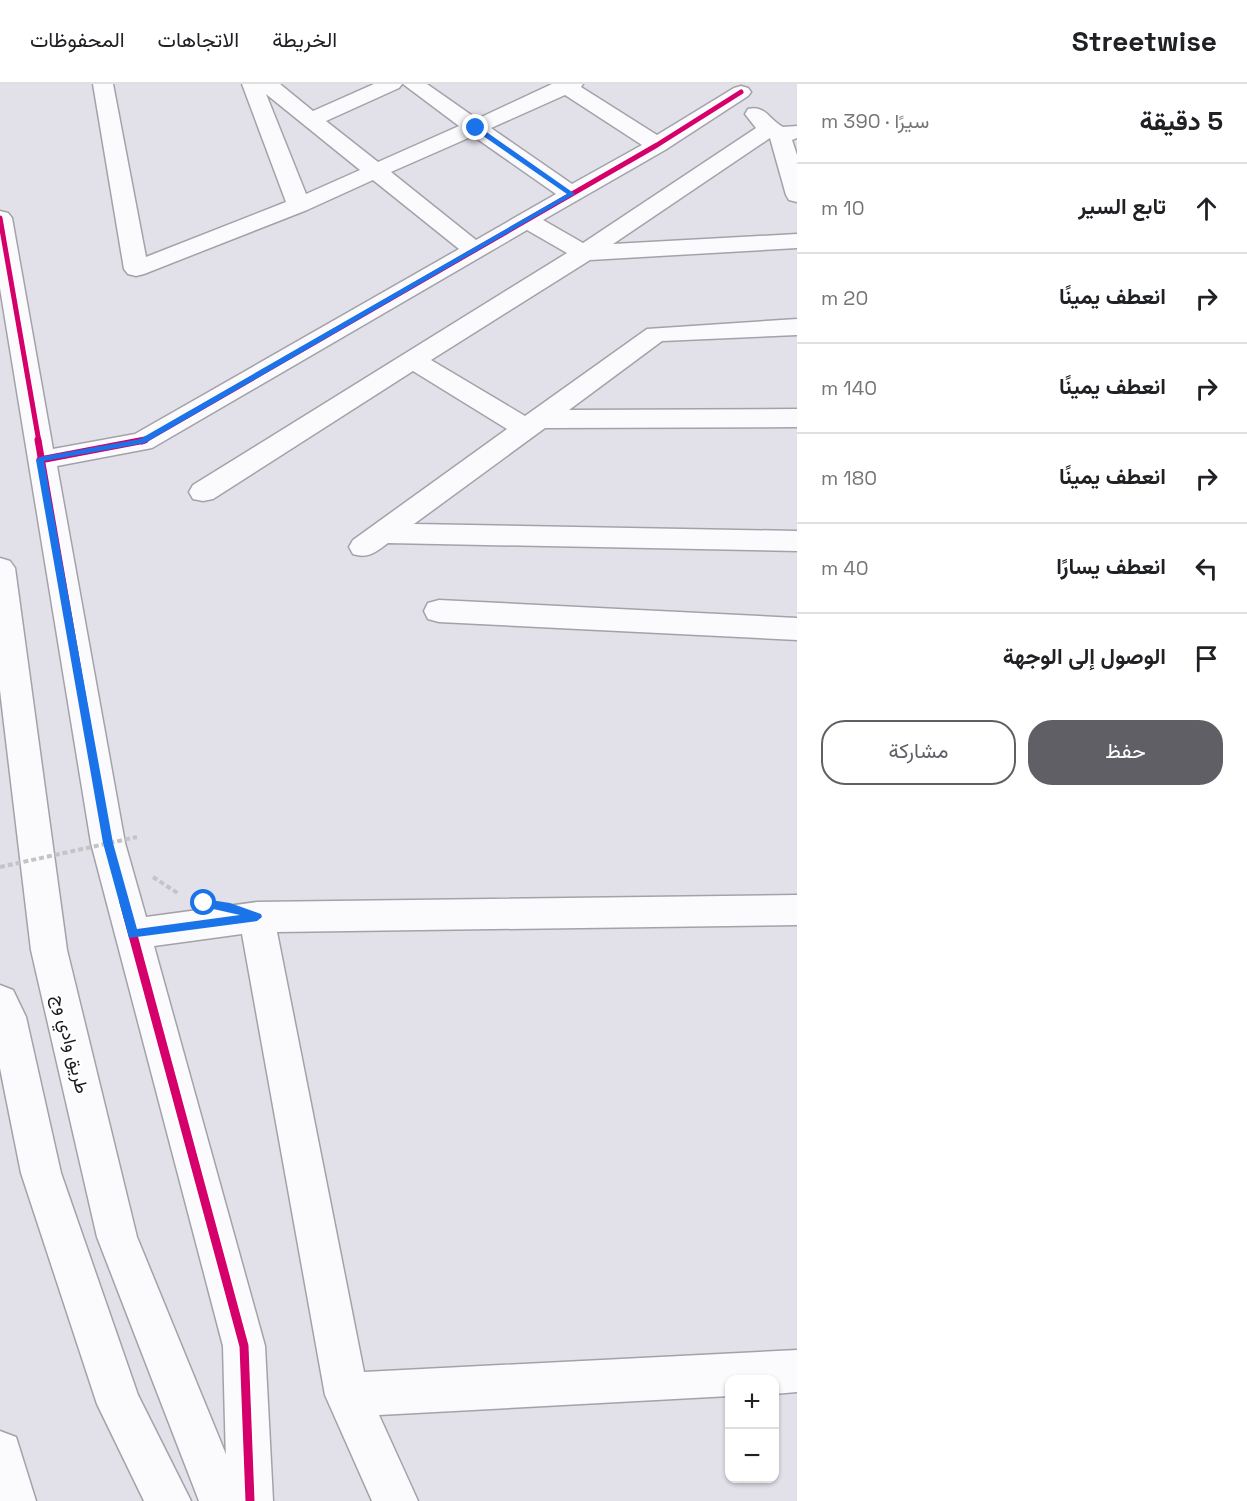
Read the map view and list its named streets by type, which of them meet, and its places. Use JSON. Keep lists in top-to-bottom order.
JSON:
{
  "streets": {
    "street": ["طريق وادي وج"]
  },
  "page": {
    "header": "Streetwise",
    "nav": ["الخريطة", "الاتجاهات", "المحفوظات"],
    "heading": ["5 دقيقة", "سيرًا · 390 m"],
    "list": [
      ["تابع السير", "10 m"],
      ["انعطف يمينًا", "20 m"],
      ["انعطف يمينًا", "140 m"],
      ["انعطف يمينًا", "180 m"],
      ["انعطف يسارًا", "40 m"],
      "الوصول إلى الوجهة"
    ],
    "buttons": ["حفظ", "مشاركة"],
    "map_buttons": ["+", "−"]
  }
}
